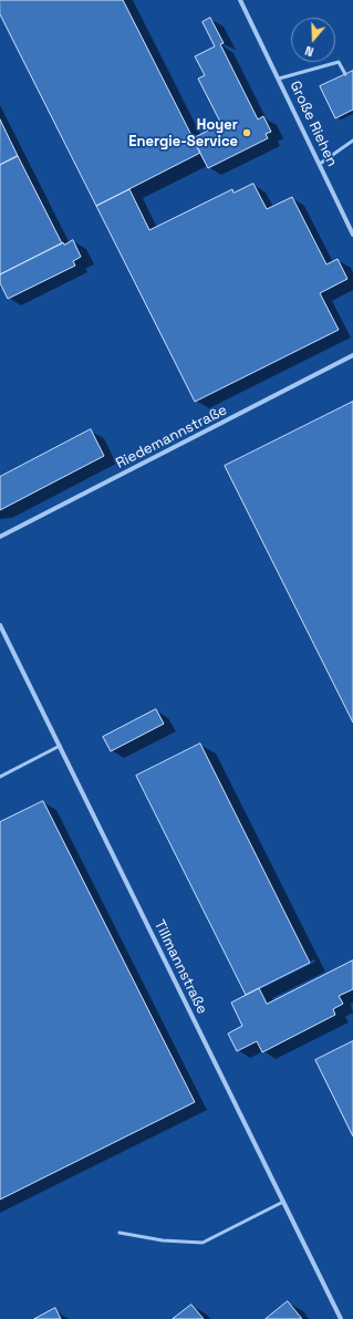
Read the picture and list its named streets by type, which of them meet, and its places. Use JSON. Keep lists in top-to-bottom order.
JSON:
{
  "streets": {
    "street": ["Große Riehen", "Riedemannstraße", "Tillmannstraße"]
  },
  "places": ["Hoyer Energie-Service"],
  "north": "bottom"
}
